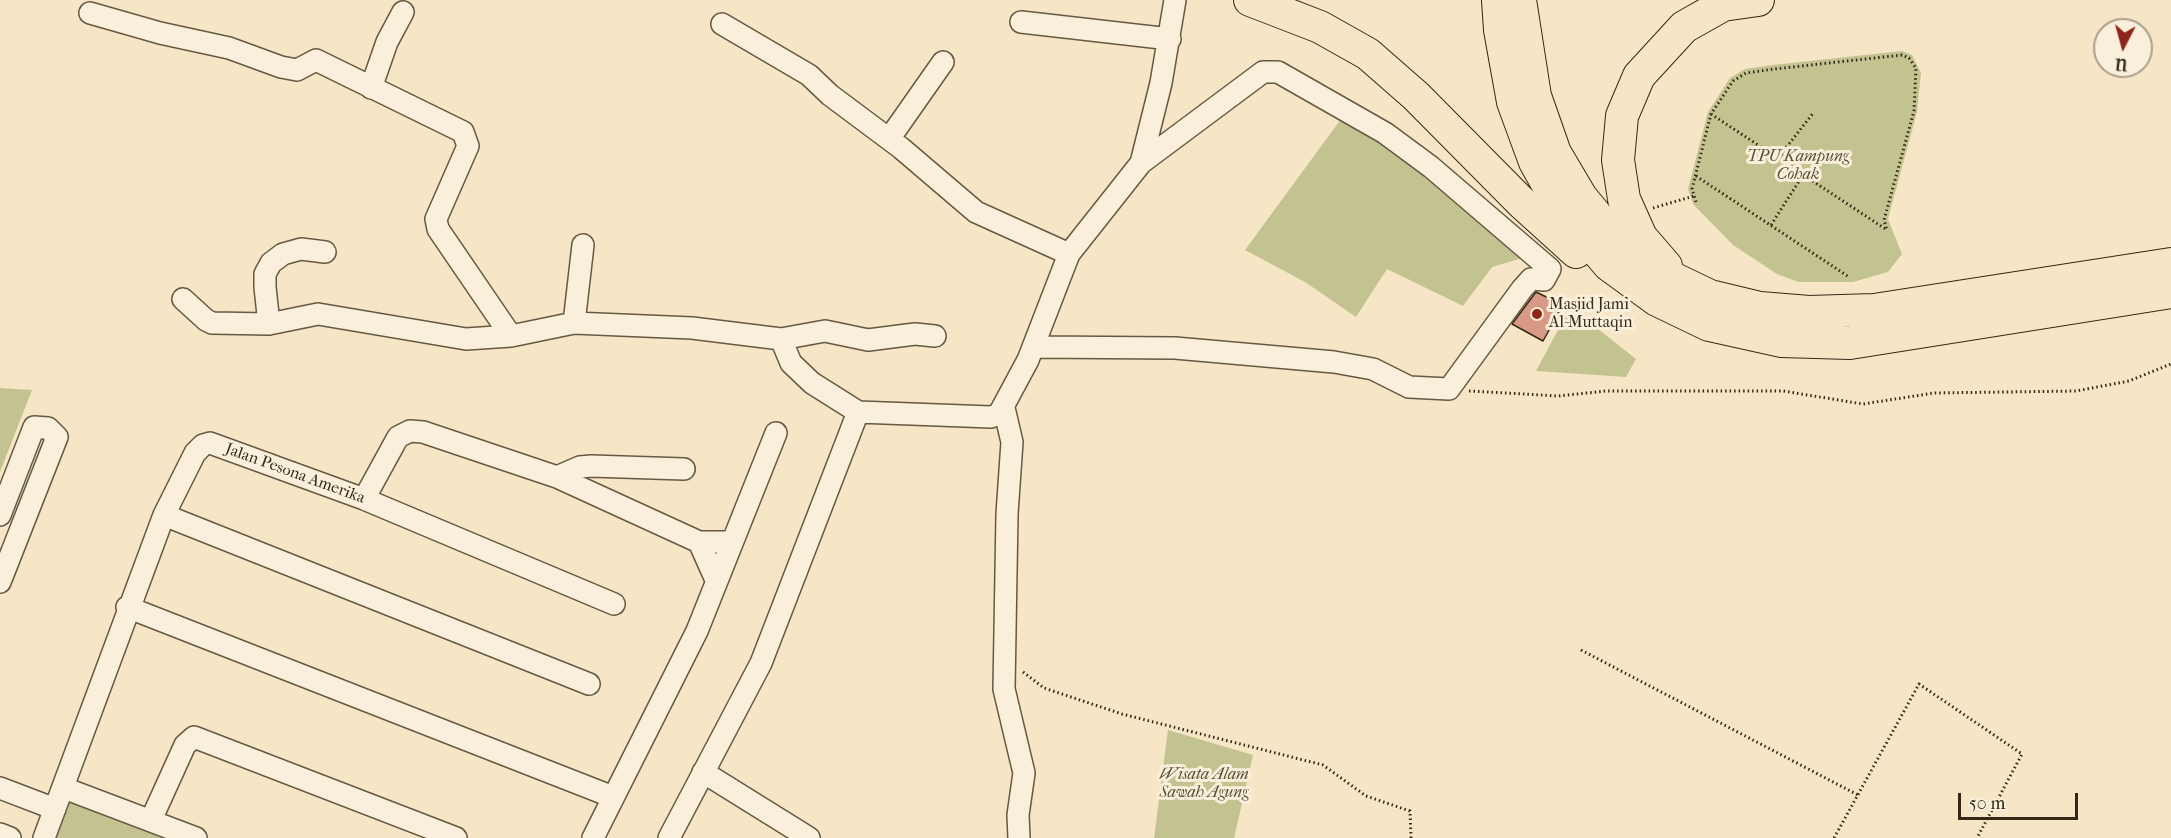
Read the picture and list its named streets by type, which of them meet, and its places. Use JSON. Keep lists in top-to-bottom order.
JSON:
{
  "streets": {
    "street": ["Jalan Pesona Amerika"]
  },
  "parks": ["TPU Kampung Cohak", "Wisata Alam Sawah Agung"],
  "places": ["Masjid Jami Al-Muttaqin"],
  "scale_bar": "50 m",
  "north": "bottom"
}
